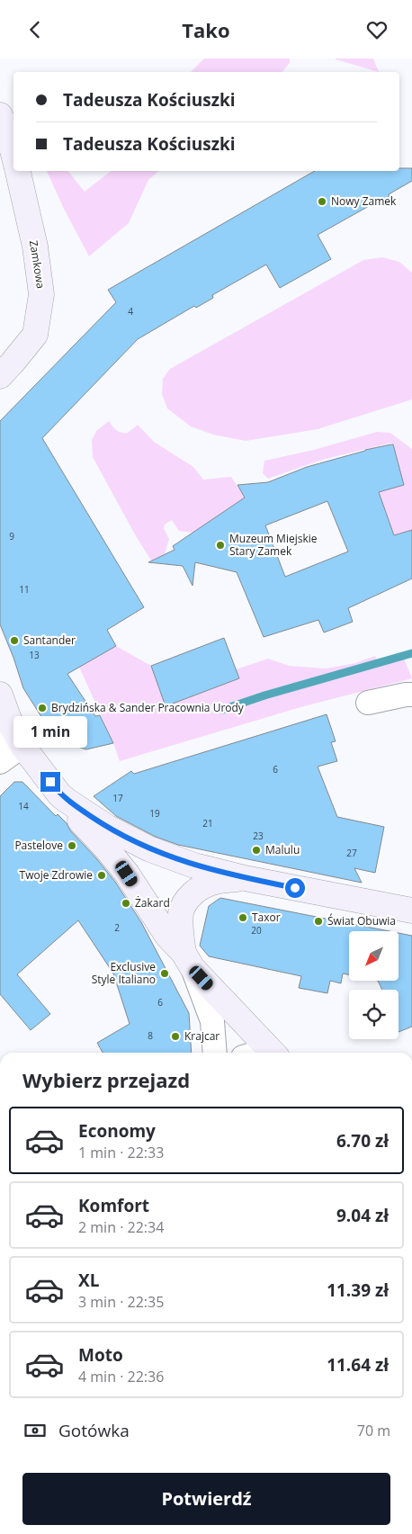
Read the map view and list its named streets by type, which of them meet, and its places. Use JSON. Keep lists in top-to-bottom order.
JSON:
{
  "streets": {
    "street": ["Zamkowa"]
  },
  "places": [
    "Nowy Zamek",
    "Muzeum Miejskie Stary Zamek",
    "Santander",
    "Brydzińska & Sander Pracownia Urody",
    "Pastelove",
    "Malulu",
    "Twoje Zdrowie",
    "Żakard",
    "Taxor",
    "Świat Obuwia",
    "Exclusive Style Italiano",
    "Krajcar"
  ],
  "house_numbers": [
    "4",
    "9",
    "11",
    "13",
    "6",
    "17",
    "14",
    "19",
    "21",
    "23",
    "27",
    "2",
    "20",
    "6",
    "8"
  ],
  "north": "bottom left",
  "page": {
    "header": "Tako",
    "banner": ["Tadeusza Kościuszki", "Tadeusza Kościuszki"],
    "bubble": "1 min",
    "heading": "Wybierz przejazd",
    "list": [
      {
        "name": "Economy",
        "note": "1 min · 22:33",
        "value": "6.70 zł"
      },
      {
        "name": "Komfort",
        "note": "2 min · 22:34",
        "value": "9.04 zł"
      },
      {
        "name": "XL",
        "note": "3 min · 22:35",
        "value": "11.39 zł"
      },
      {
        "name": "Moto",
        "note": "4 min · 22:36",
        "value": "11.64 zł"
      }
    ],
    "pay": ["Gotówka", "70 m"],
    "buttons": "Potwierdź"
  }
}
